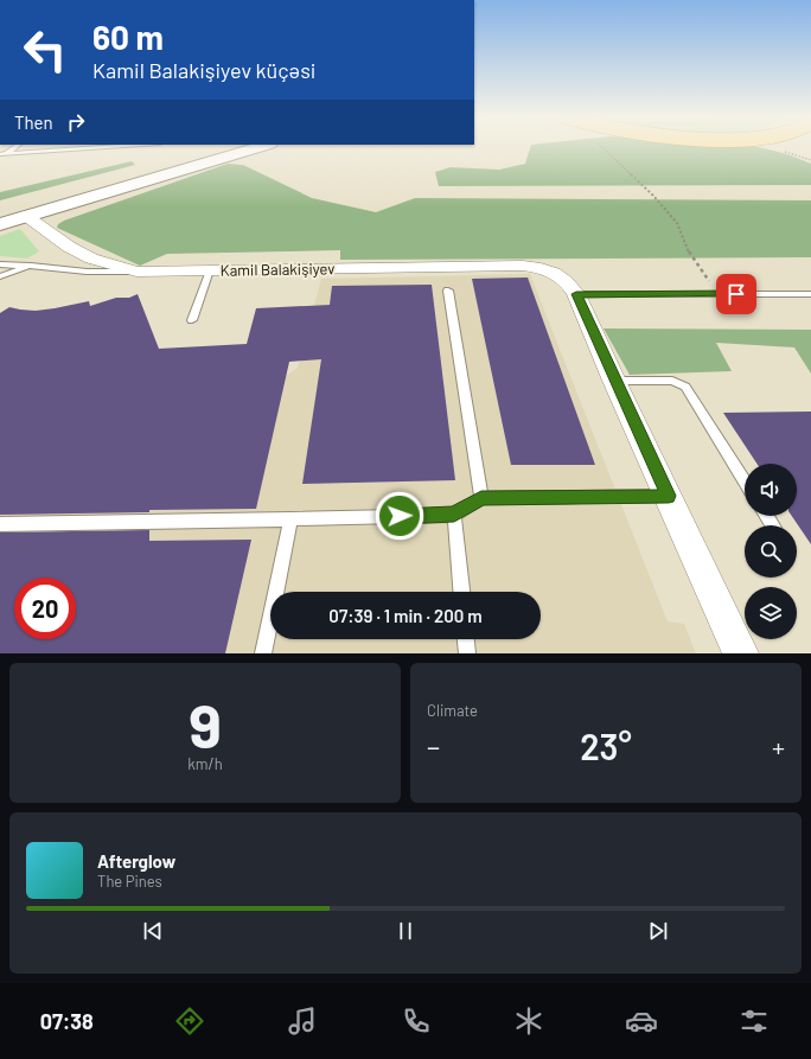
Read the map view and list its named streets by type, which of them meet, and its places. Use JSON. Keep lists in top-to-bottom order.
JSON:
{
  "streets": {
    "street": ["Kamil Balakişiyev"]
  },
  "page": {
    "turn": ["60 m", "Kamil Balakişiyev küçəsi"],
    "then": "Then",
    "limit": "20",
    "trip": "07:39 · 1 min · 200 m",
    "tile": [
      ["9", "km/h"],
      "Climate"
    ],
    "heat": ["−", "23°", "+"],
    "song": ["Afterglow", "The Pines"],
    "tabs": "07:38"
  }
}
